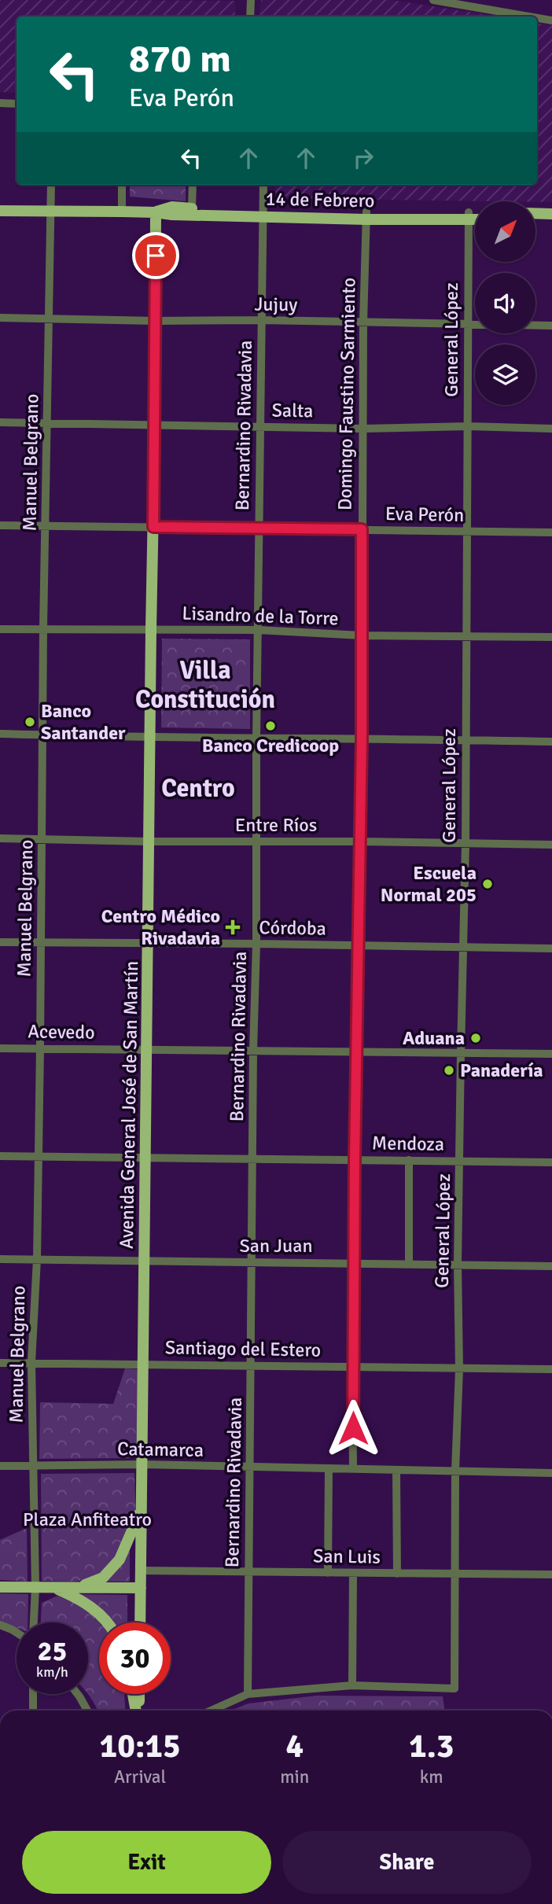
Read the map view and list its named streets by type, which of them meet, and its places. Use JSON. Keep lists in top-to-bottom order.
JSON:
{
  "streets": {
    "main road": ["14 de Febrero", "Avenida General José de San Martín"],
    "street": [
      "Jujuy",
      "General López",
      "Domingo Faustino Sarmiento",
      "Salta",
      "Bernardino Rivadavia",
      "Manuel Belgrano",
      "Eva Perón",
      "Lisandro de la Torre",
      "Entre Ríos",
      "Córdoba",
      "Acevedo",
      "Mendoza",
      "San Juan",
      "Santiago del Estero",
      "Catamarca",
      "San Luis"
    ]
  },
  "crossings": [
    ["14 de Febrero", "General López"],
    ["14 de Febrero", "Domingo Faustino Sarmiento"],
    ["14 de Febrero", "Bernardino Rivadavia"],
    ["14 de Febrero", "Manuel Belgrano"],
    ["14 de Febrero", "Avenida General José de San Martín"],
    ["Jujuy", "General López"],
    ["Jujuy", "Domingo Faustino Sarmiento"],
    ["Jujuy", "Bernardino Rivadavia"],
    ["Jujuy", "Manuel Belgrano"],
    ["Jujuy", "Avenida General José de San Martín"],
    ["General López", "Salta"],
    ["General López", "Eva Perón"],
    ["General López", "Lisandro de la Torre"],
    ["General López", "Entre Ríos"],
    ["General López", "Córdoba"],
    ["General López", "Acevedo"],
    ["General López", "Mendoza"],
    ["General López", "San Juan"],
    ["General López", "Santiago del Estero"],
    ["General López", "Catamarca"],
    ["General López", "San Luis"],
    ["Domingo Faustino Sarmiento", "Salta"],
    ["Domingo Faustino Sarmiento", "Eva Perón"],
    ["Domingo Faustino Sarmiento", "Lisandro de la Torre"],
    ["Domingo Faustino Sarmiento", "Entre Ríos"],
    ["Domingo Faustino Sarmiento", "Córdoba"],
    ["Domingo Faustino Sarmiento", "Acevedo"],
    ["Domingo Faustino Sarmiento", "Mendoza"],
    ["Domingo Faustino Sarmiento", "San Juan"],
    ["Domingo Faustino Sarmiento", "Santiago del Estero"],
    ["Domingo Faustino Sarmiento", "Catamarca"],
    ["Salta", "Bernardino Rivadavia"],
    ["Salta", "Manuel Belgrano"],
    ["Salta", "Avenida General José de San Martín"],
    ["Bernardino Rivadavia", "Eva Perón"],
    ["Bernardino Rivadavia", "Lisandro de la Torre"],
    ["Bernardino Rivadavia", "Entre Ríos"],
    ["Bernardino Rivadavia", "Córdoba"],
    ["Bernardino Rivadavia", "Acevedo"],
    ["Bernardino Rivadavia", "Mendoza"],
    ["Bernardino Rivadavia", "San Juan"],
    ["Bernardino Rivadavia", "Santiago del Estero"],
    ["Bernardino Rivadavia", "Catamarca"],
    ["Bernardino Rivadavia", "San Luis"],
    ["Manuel Belgrano", "Eva Perón"],
    ["Manuel Belgrano", "Lisandro de la Torre"],
    ["Manuel Belgrano", "Entre Ríos"],
    ["Manuel Belgrano", "Córdoba"],
    ["Manuel Belgrano", "Acevedo"],
    ["Manuel Belgrano", "Mendoza"],
    ["Manuel Belgrano", "San Juan"],
    ["Manuel Belgrano", "Santiago del Estero"],
    ["Manuel Belgrano", "Catamarca"],
    ["Eva Perón", "Avenida General José de San Martín"],
    ["Lisandro de la Torre", "Avenida General José de San Martín"],
    ["Entre Ríos", "Avenida General José de San Martín"],
    ["Córdoba", "Avenida General José de San Martín"],
    ["Acevedo", "Avenida General José de San Martín"],
    ["Avenida General José de San Martín", "Mendoza"],
    ["Avenida General José de San Martín", "San Juan"],
    ["Avenida General José de San Martín", "Santiago del Estero"],
    ["Avenida General José de San Martín", "Catamarca"],
    ["Avenida General José de San Martín", "San Luis"]
  ],
  "districts": ["Villa Constitución", "Centro"],
  "parks": ["Plaza Anfiteatro"],
  "places": {
    "other": [
      "Banco Santander",
      "Banco Credicoop",
      "Escuela Normal 205",
      "Aduana",
      "Panadería"
    ],
    "health": ["Centro Médico Rivadavia"]
  },
  "north": "top right",
  "page": {
    "turn": ["870 m", "Eva Perón"],
    "speed": "25 km/h",
    "limit": "30",
    "eta": [
      "10:15",
      "Arrival",
      "4",
      "min",
      "1.3",
      "km"
    ],
    "buttons": ["Exit", "Share"]
  }
}
